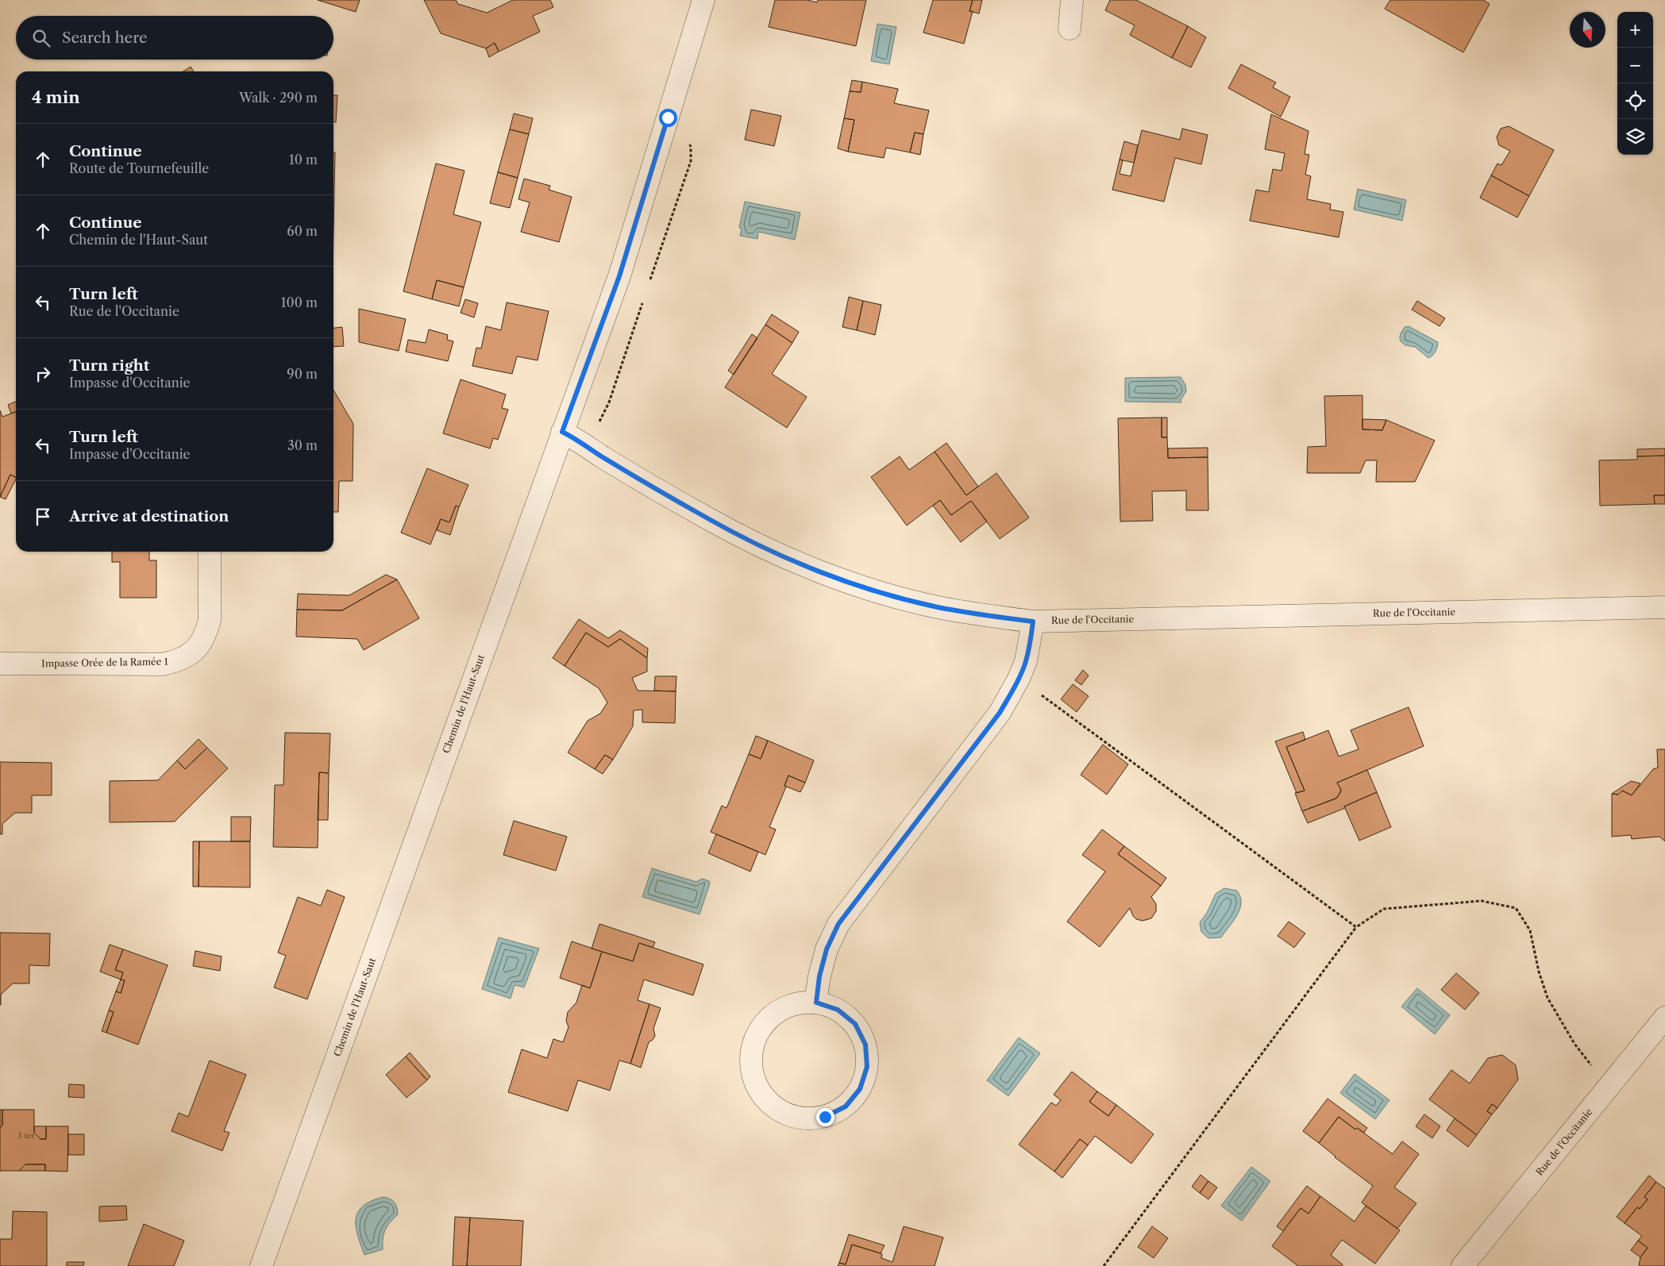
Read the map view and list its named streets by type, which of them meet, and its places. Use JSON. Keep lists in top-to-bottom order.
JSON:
{
  "streets": {
    "street": ["Rue de l'Occitanie", "Impasse Orée de la Ramée 1", "Chemin de l'Haut-Saut"]
  },
  "crossings": [
    ["Rue de l'Occitanie", "Chemin de l'Haut-Saut"]
  ],
  "house_numbers": ["3 ter"],
  "north": "bottom",
  "page": {
    "map_buttons": ["+", "−"],
    "search": "Search here",
    "heading": ["4 min", "Walk · 290 m"],
    "list": [
      ["Continue", "Route de Tournefeuille", "10 m"],
      ["Continue", "Chemin de l'Haut-Saut", "60 m"],
      ["Turn left", "Rue de l'Occitanie", "100 m"],
      ["Turn right", "Impasse d'Occitanie", "90 m"],
      ["Turn left", "Impasse d'Occitanie", "30 m"],
      "Arrive at destination"
    ]
  }
}
